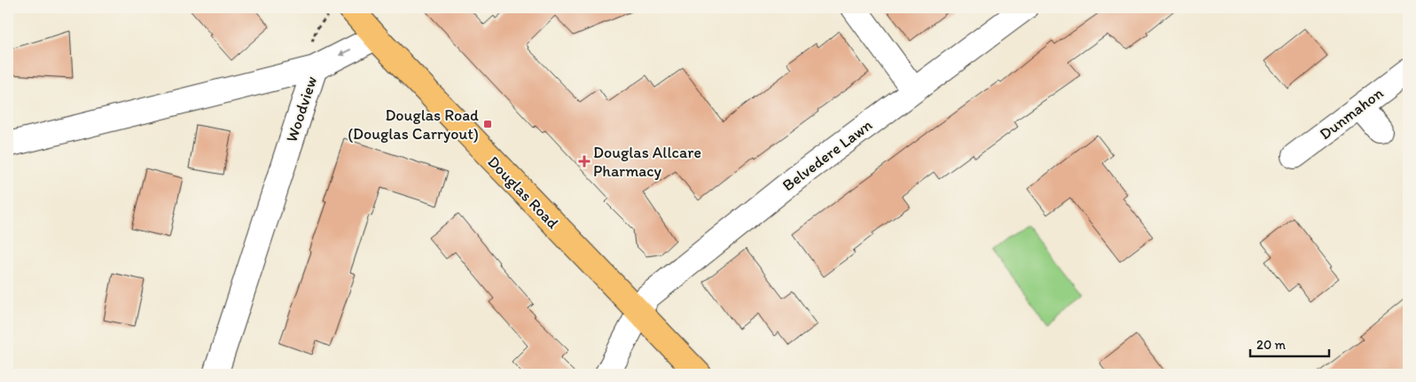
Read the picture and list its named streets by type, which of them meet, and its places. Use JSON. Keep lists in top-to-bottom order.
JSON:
{
  "streets": {
    "main road": ["Douglas Road"],
    "street": ["Woodview", "Dunmahon", "Belvedere Lawn"]
  },
  "crossings": [
    ["Belvedere Lawn", "Douglas Road"]
  ],
  "places": {
    "transit": ["Douglas Road (Douglas Carryout)"],
    "health": ["Douglas Allcare Pharmacy"]
  },
  "scale_bar": "20 m"
}
